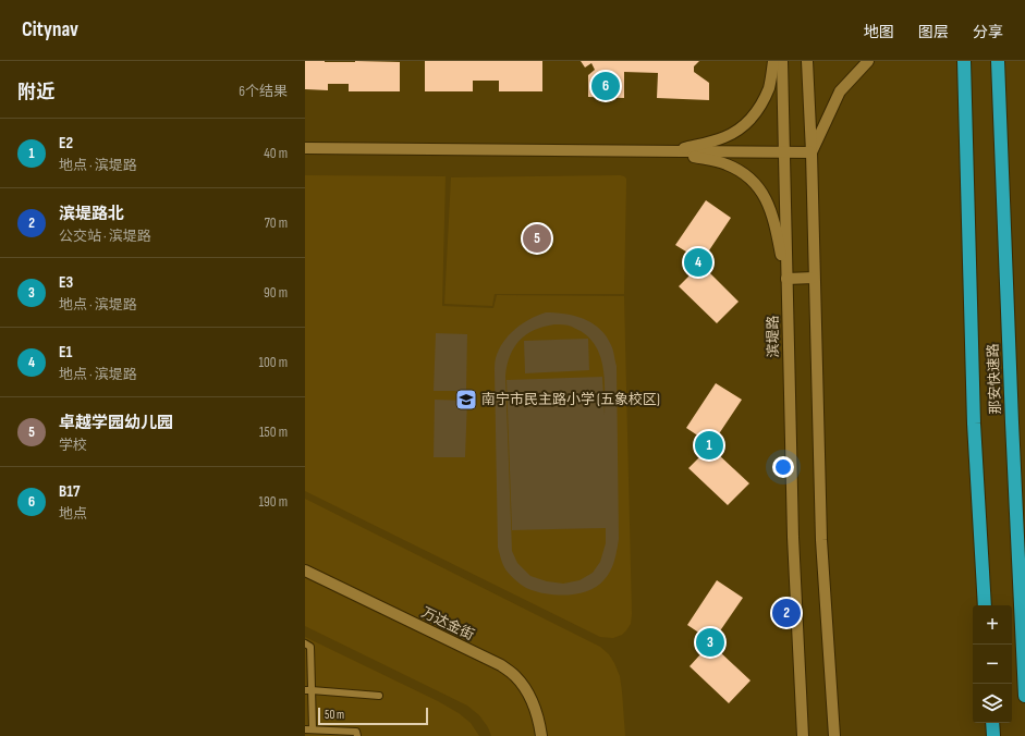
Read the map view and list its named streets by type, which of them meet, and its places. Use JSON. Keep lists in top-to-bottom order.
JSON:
{
  "streets": {
    "highway": ["那安快速路"],
    "street": ["滨堤路", "万达金街"]
  },
  "places": {
    "school or university": ["南宁市民主路小学 (五象校区)"]
  },
  "scale_bar": "50 m",
  "page": {
    "header": "Citynav",
    "nav": ["地图", "图层", "分享"],
    "heading": ["附近", "6个结果"],
    "pins": [
      "6",
      "5",
      "4",
      "1",
      "2",
      "3"
    ],
    "list": [
      {
        "mark": "1",
        "name": "E2",
        "note": "地点 · 滨堤路",
        "value": "40 m"
      },
      {
        "mark": "2",
        "name": "滨堤路北",
        "note": "公交站 · 滨堤路",
        "value": "70 m"
      },
      {
        "mark": "3",
        "name": "E3",
        "note": "地点 · 滨堤路",
        "value": "90 m"
      },
      {
        "mark": "4",
        "name": "E1",
        "note": "地点 · 滨堤路",
        "value": "100 m"
      },
      {
        "mark": "5",
        "name": "卓越学园幼儿园",
        "note": "学校",
        "value": "150 m"
      },
      {
        "mark": "6",
        "name": "B17",
        "note": "地点",
        "value": "190 m"
      }
    ],
    "map_buttons": ["+", "−"],
    "scale": "50 m"
  }
}
